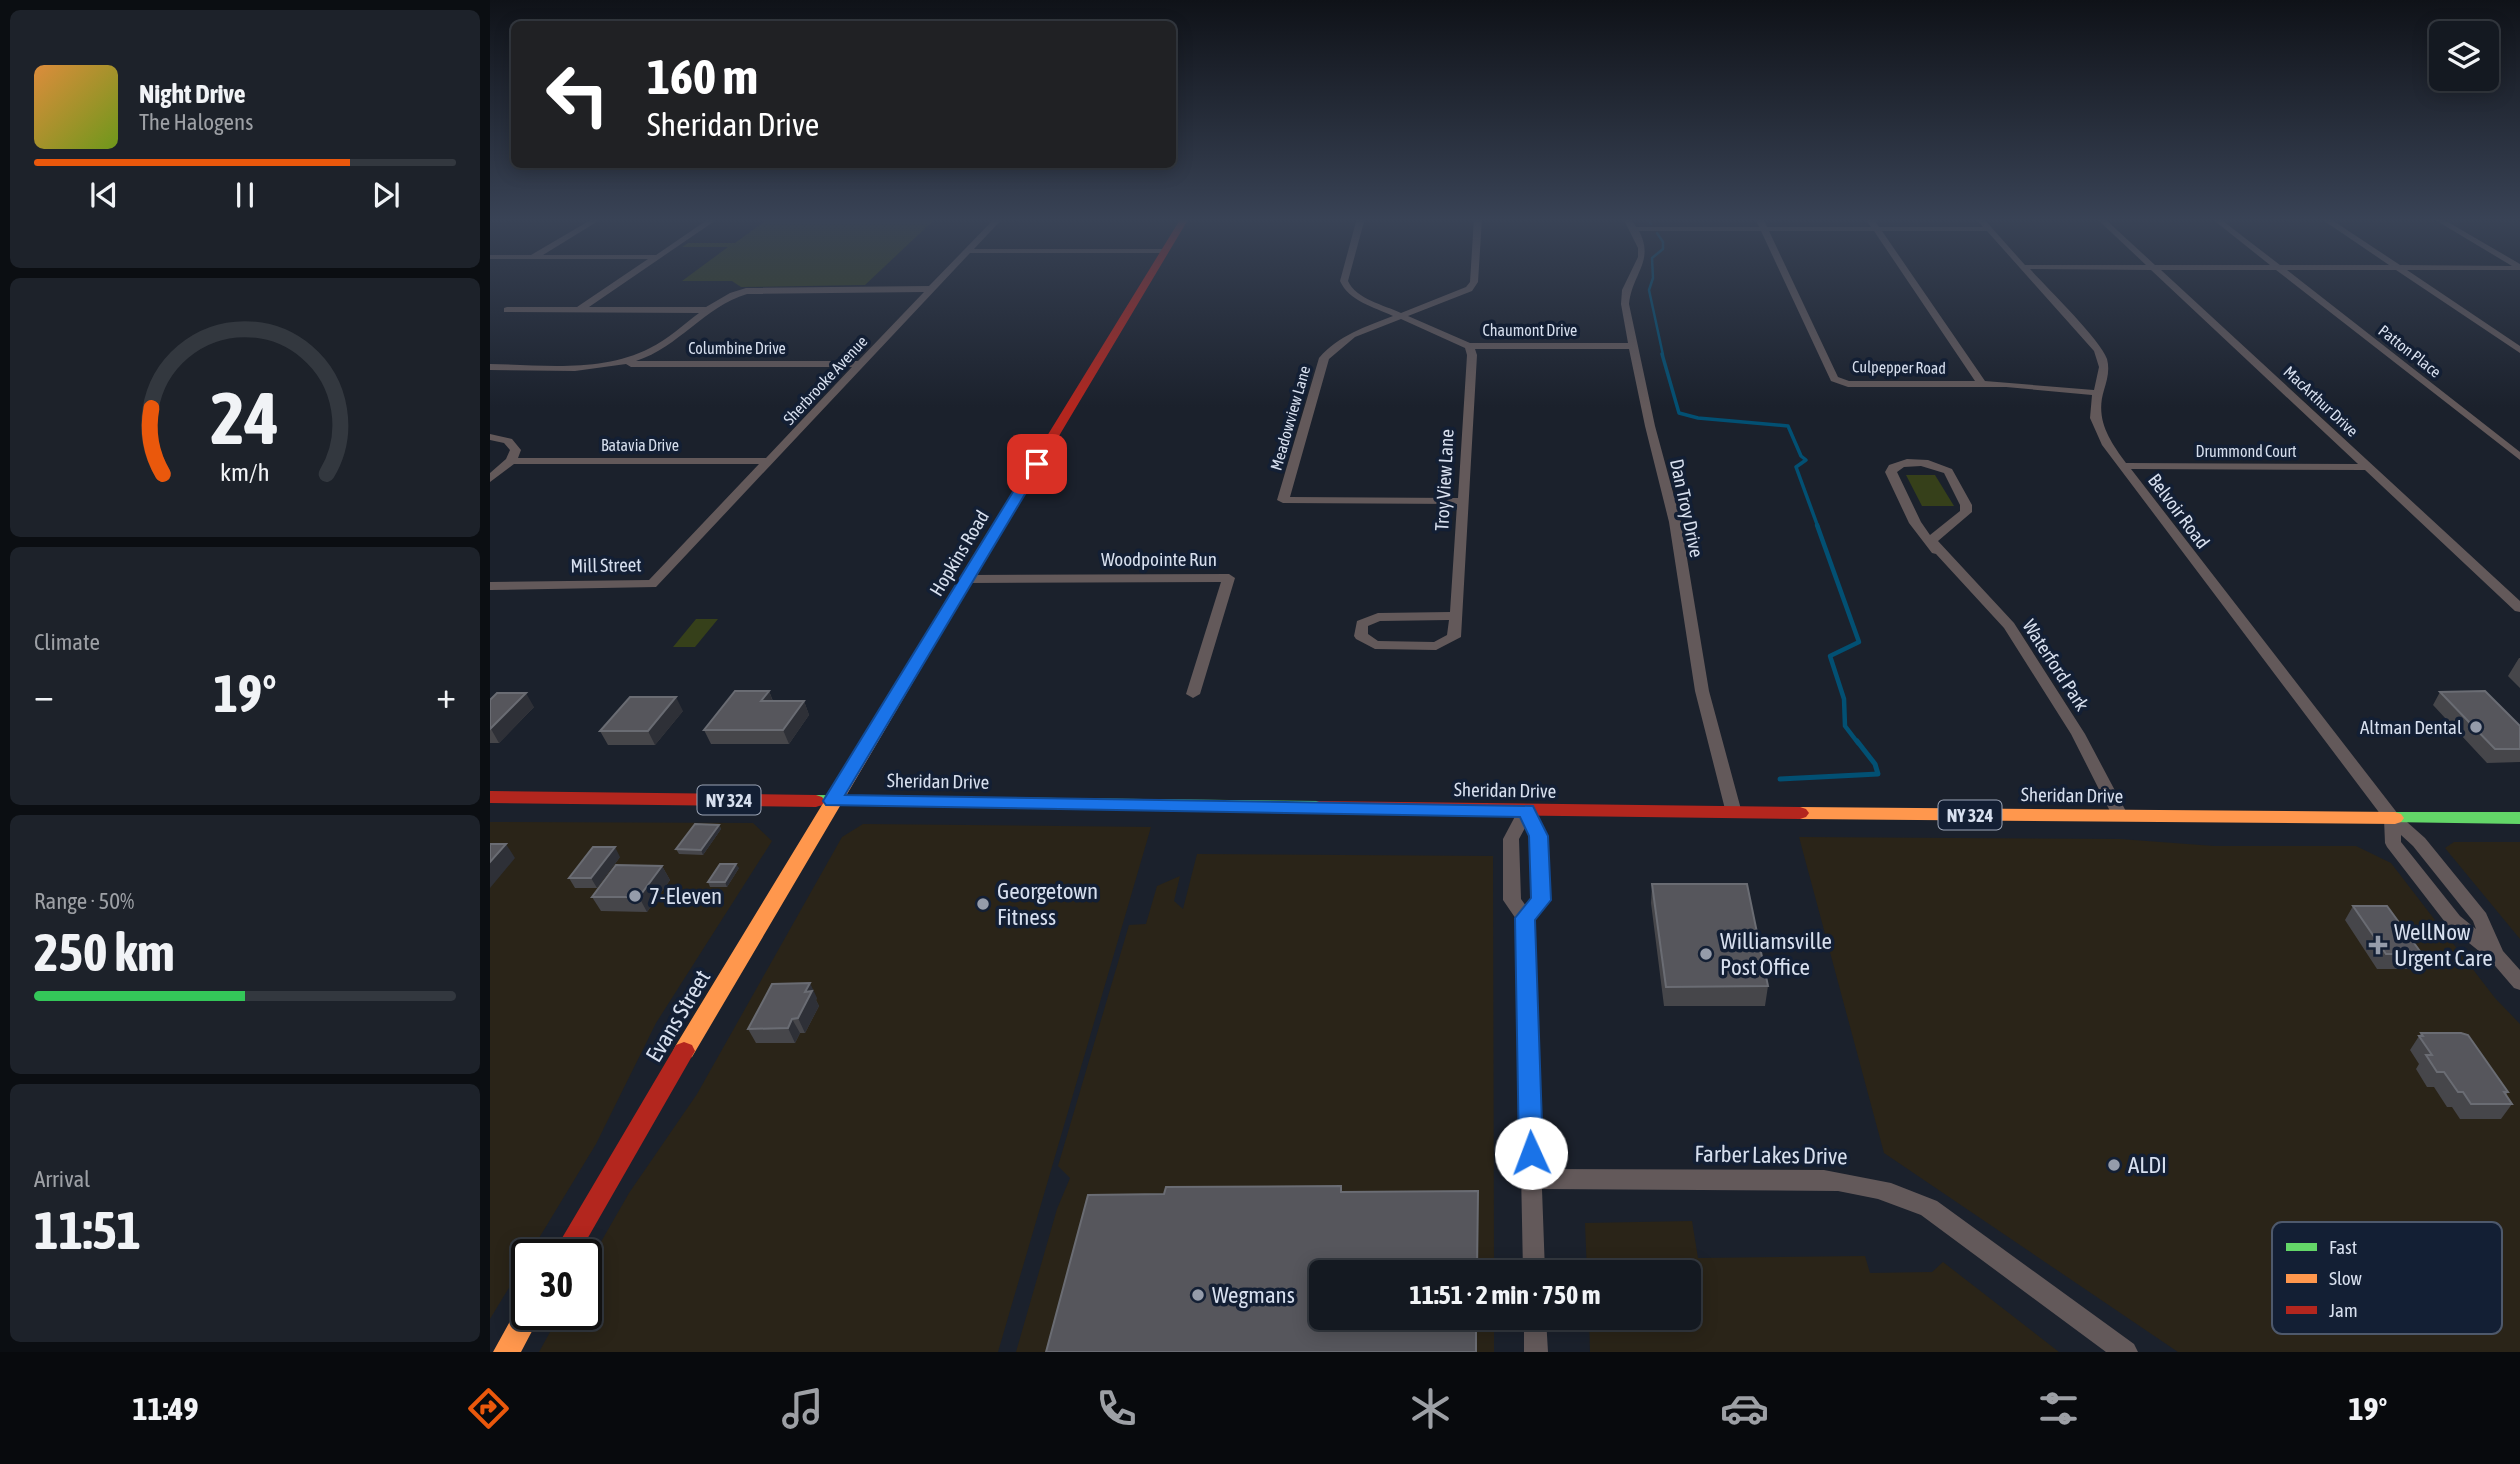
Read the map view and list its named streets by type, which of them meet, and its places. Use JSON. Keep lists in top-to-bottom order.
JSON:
{
  "streets": {
    "street": [
      "Chaumont Drive",
      "Columbine Drive",
      "Patton Place",
      "Culpepper Road",
      "Sherbrooke Avenue",
      "MacArthur Drive",
      "Meadowview Lane",
      "Batavia Drive",
      "Drummond Court",
      "Troy View Lane",
      "Dan Troy Drive",
      "Belvoir Road",
      "Hopkins Road",
      "Woodpointe Run",
      "Mill Street",
      "Waterford Park",
      "Sheridan Drive",
      "NY 324",
      "Evans Street",
      "Farber Lakes Drive"
    ]
  },
  "crossings": [
    ["Chaumont Drive", "Meadowview Lane"],
    ["Chaumont Drive", "Troy View Lane"],
    ["Chaumont Drive", "Dan Troy Drive"],
    ["Columbine Drive", "Sherbrooke Avenue"],
    ["Culpepper Road", "Belvoir Road"],
    ["Sherbrooke Avenue", "Batavia Drive"],
    ["Sherbrooke Avenue", "Mill Street"],
    ["MacArthur Drive", "Drummond Court"],
    ["Meadowview Lane", "Troy View Lane"],
    ["Drummond Court", "Belvoir Road"],
    ["Dan Troy Drive", "Sheridan Drive"],
    ["Belvoir Road", "Sheridan Drive"],
    ["Hopkins Road", "Woodpointe Run"],
    ["Hopkins Road", "Sheridan Drive"],
    ["Hopkins Road", "Evans Street"],
    ["Waterford Park", "Sheridan Drive"],
    ["Sheridan Drive", "Evans Street"]
  ],
  "places": {
    "other": [
      "Altman Dental",
      "7-Eleven",
      "Georgetown Fitness",
      "Williamsville Post Office",
      "ALDI",
      "Wegmans"
    ],
    "health": ["WellNow Urgent Care"]
  },
  "legend": ["Fast", "Slow", "Jam"],
  "page": {
    "turn": ["160 m", "Sheridan Drive"],
    "song": ["Night Drive", "The Halogens"],
    "tile": [
      "Climate",
      ["Range · 50%", "250 km"],
      ["Arrival", "11:51"]
    ],
    "heat": ["−", "19°", "+"],
    "limit": "30",
    "trip": "11:51 · 2 min · 750 m",
    "tabs": ["11:49", "19°"],
    "gauge": ["24", "km/h"]
  }
}
